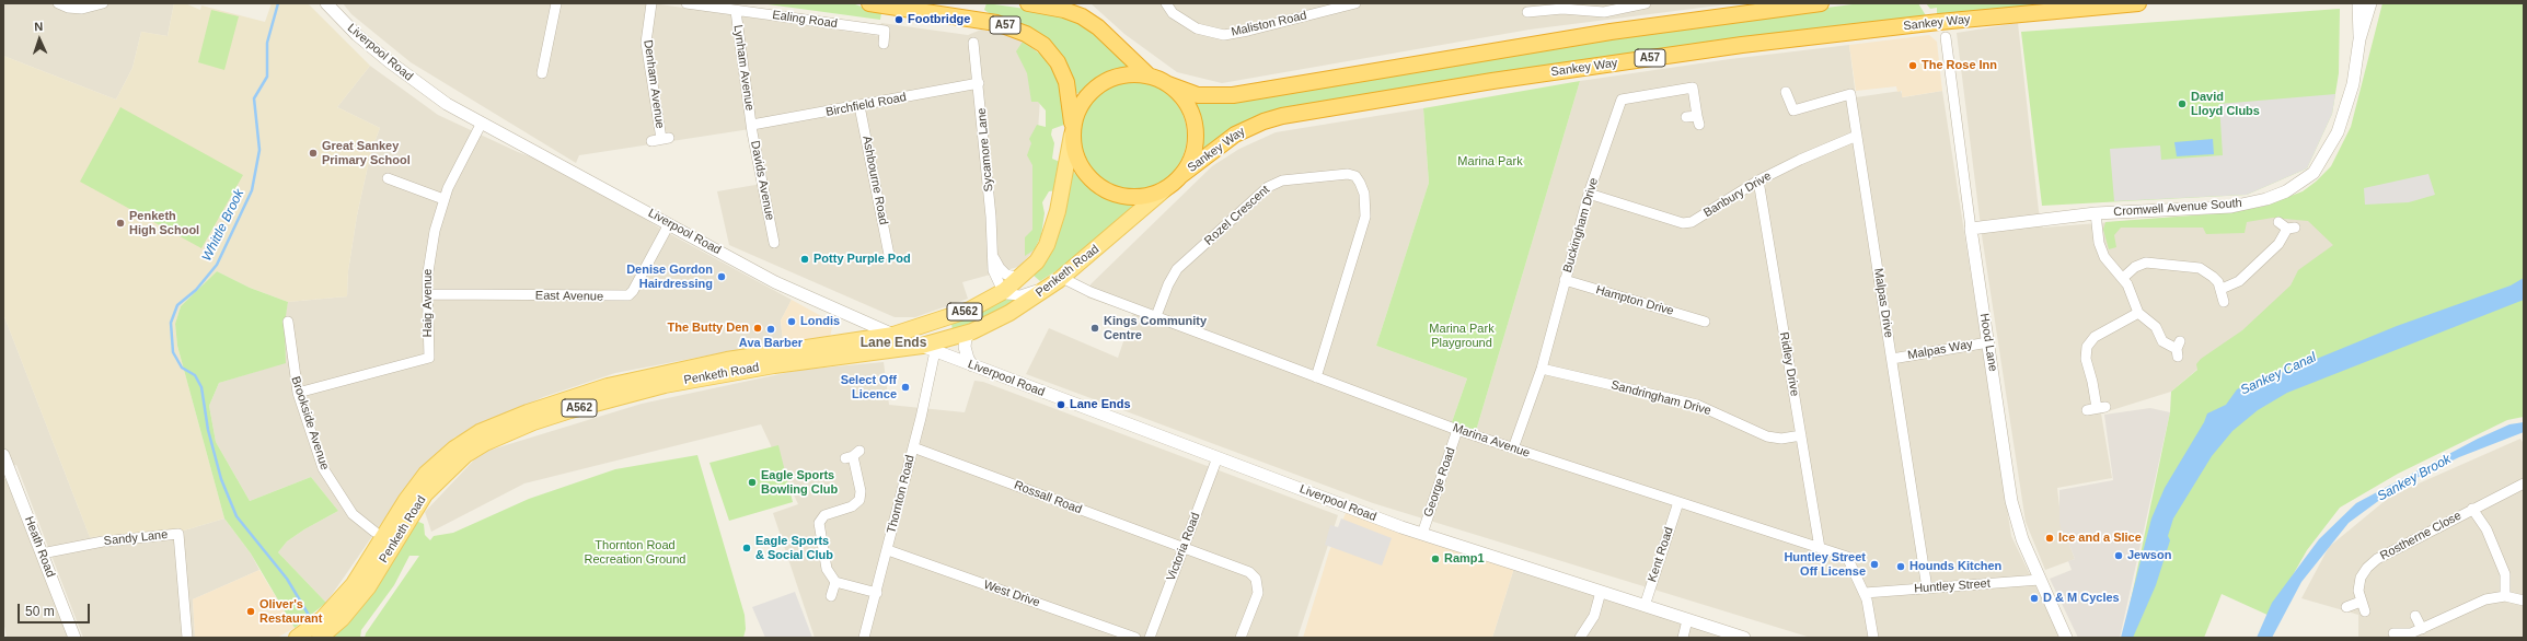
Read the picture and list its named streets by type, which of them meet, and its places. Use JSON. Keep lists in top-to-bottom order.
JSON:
{
  "streets": {
    "highway": ["Sankey Way", "A57"],
    "main road": ["Penketh Road", "A562"],
    "street": [
      "Ealing Road",
      "Maliston Road",
      "Liverpool Road",
      "Lynham Avenue",
      "Denham Avenue",
      "Birchfield Road",
      "Sycamore Lane",
      "Davids Avenue",
      "Ashbourne Road",
      "Banbury Drive",
      "Cromwell Avenue South",
      "Rozel Crescent",
      "Buckingham Drive",
      "East Avenue",
      "Hampton Drive",
      "Haig Avenue",
      "Malpas Drive",
      "Hood Lane",
      "Malpas Way",
      "Ridley Drive",
      "Sandringham Drive",
      "Brookside Avenue",
      "Marina Avenue",
      "George Road",
      "Thornton Road",
      "Rossall Road",
      "Rostherne Close",
      "Sandy Lane",
      "Heath Road",
      "Victoria Road",
      "Kent Road",
      "Huntley Street",
      "West Drive"
    ]
  },
  "crossings": [
    ["Ealing Road", "Lynham Avenue"],
    ["Sankey Way", "A57"],
    ["Sankey Way", "Penketh Road"],
    ["A57", "Penketh Road"],
    ["Liverpool Road", "Penketh Road"],
    ["Liverpool Road", "East Avenue"],
    ["Liverpool Road", "Haig Avenue"],
    ["Liverpool Road", "George Road"],
    ["Liverpool Road", "Thornton Road"],
    ["Liverpool Road", "Victoria Road"],
    ["Liverpool Road", "Kent Road"],
    ["Lynham Avenue", "Birchfield Road"],
    ["Lynham Avenue", "Davids Avenue"],
    ["Birchfield Road", "Sycamore Lane"],
    ["Birchfield Road", "Davids Avenue"],
    ["Birchfield Road", "Ashbourne Road"],
    ["Sycamore Lane", "Penketh Road"],
    ["Banbury Drive", "Buckingham Drive"],
    ["Banbury Drive", "Malpas Drive"],
    ["Banbury Drive", "Ridley Drive"],
    ["Cromwell Avenue South", "Hood Lane"],
    ["Rozel Crescent", "Marina Avenue"],
    ["Buckingham Drive", "Hampton Drive"],
    ["Buckingham Drive", "Sandringham Drive"],
    ["Buckingham Drive", "Marina Avenue"],
    ["Penketh Road", "A562"],
    ["Penketh Road", "Marina Avenue"],
    ["Penketh Road", "Thornton Road"],
    ["East Avenue", "Haig Avenue"],
    ["Haig Avenue", "Brookside Avenue"],
    ["Malpas Drive", "Malpas Way"],
    ["Malpas Drive", "Huntley Street"],
    ["Hood Lane", "Malpas Way"],
    ["Hood Lane", "Huntley Street"],
    ["Ridley Drive", "Sandringham Drive"],
    ["Ridley Drive", "Marina Avenue"],
    ["Marina Avenue", "George Road"],
    ["Marina Avenue", "Kent Road"],
    ["Marina Avenue", "Huntley Street"],
    ["Thornton Road", "Rossall Road"],
    ["Thornton Road", "West Drive"],
    ["Rossall Road", "Victoria Road"],
    ["Sandy Lane", "Heath Road"]
  ],
  "districts": ["Lane Ends"],
  "water": ["Whittle Brook", "Sankey Canal", "Sankey Brook"],
  "parks": ["Marina Park", "Marina Park Playground", "Thornton Road Recreation Ground"],
  "places": [
    "Footbridge",
    "The Rose Inn",
    "David Lloyd Clubs",
    "Great Sankey Primary School",
    "Penketh High School",
    "Potty Purple Pod",
    "Denise Gordon Hairdressing",
    "Londis",
    "The Butty Den",
    "Kings Community Centre",
    "Ava Barber",
    "Select Off Licence",
    "Lane Ends",
    "Eagle Sports Bowling Club",
    "Ice and a Slice",
    "Eagle Sports & Social Club",
    "Jewson",
    "Ramp1",
    "Huntley Street Off License",
    "Hounds Kitchen",
    "D & M Cycles",
    "Oliver's Restaurant"
  ],
  "scale_bar": "50 m",
  "north": "top"
}
